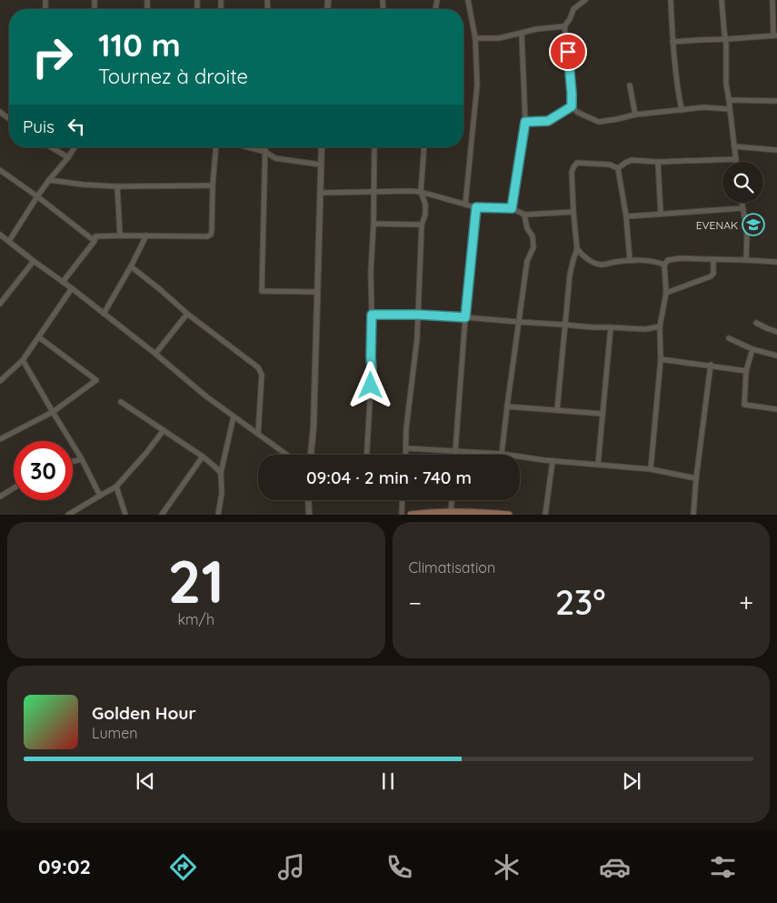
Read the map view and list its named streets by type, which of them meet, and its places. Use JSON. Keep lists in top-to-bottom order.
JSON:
{
  "places": {
    "school or university": ["EVENAK"]
  },
  "page": {
    "turn": ["110 m", "Tournez à droite"],
    "then": "Puis",
    "limit": "30",
    "trip": "09:04 · 2 min · 740 m",
    "tile": [
      ["21", "km/h"],
      "Climatisation"
    ],
    "heat": ["−", "23°", "+"],
    "song": ["Golden Hour", "Lumen"],
    "tabs": "09:02"
  }
}
